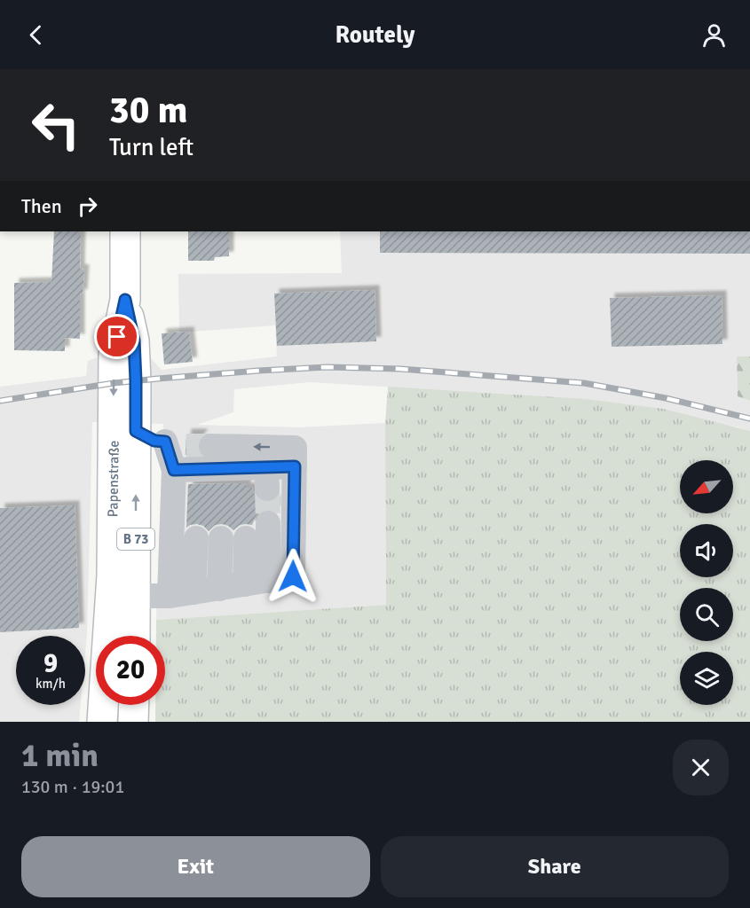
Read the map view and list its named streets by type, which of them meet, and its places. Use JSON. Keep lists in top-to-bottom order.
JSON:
{
  "streets": {
    "main road": ["Papenstraße", "B 73"]
  },
  "north": "bottom left",
  "page": {
    "header": "Routely",
    "turn": ["30 m", "Turn left"],
    "then": "Then",
    "speed": "9 km/h",
    "limit": "20",
    "heading": ["1 min", "130 m · 19:01"],
    "buttons": ["Exit", "Share"]
  }
}
